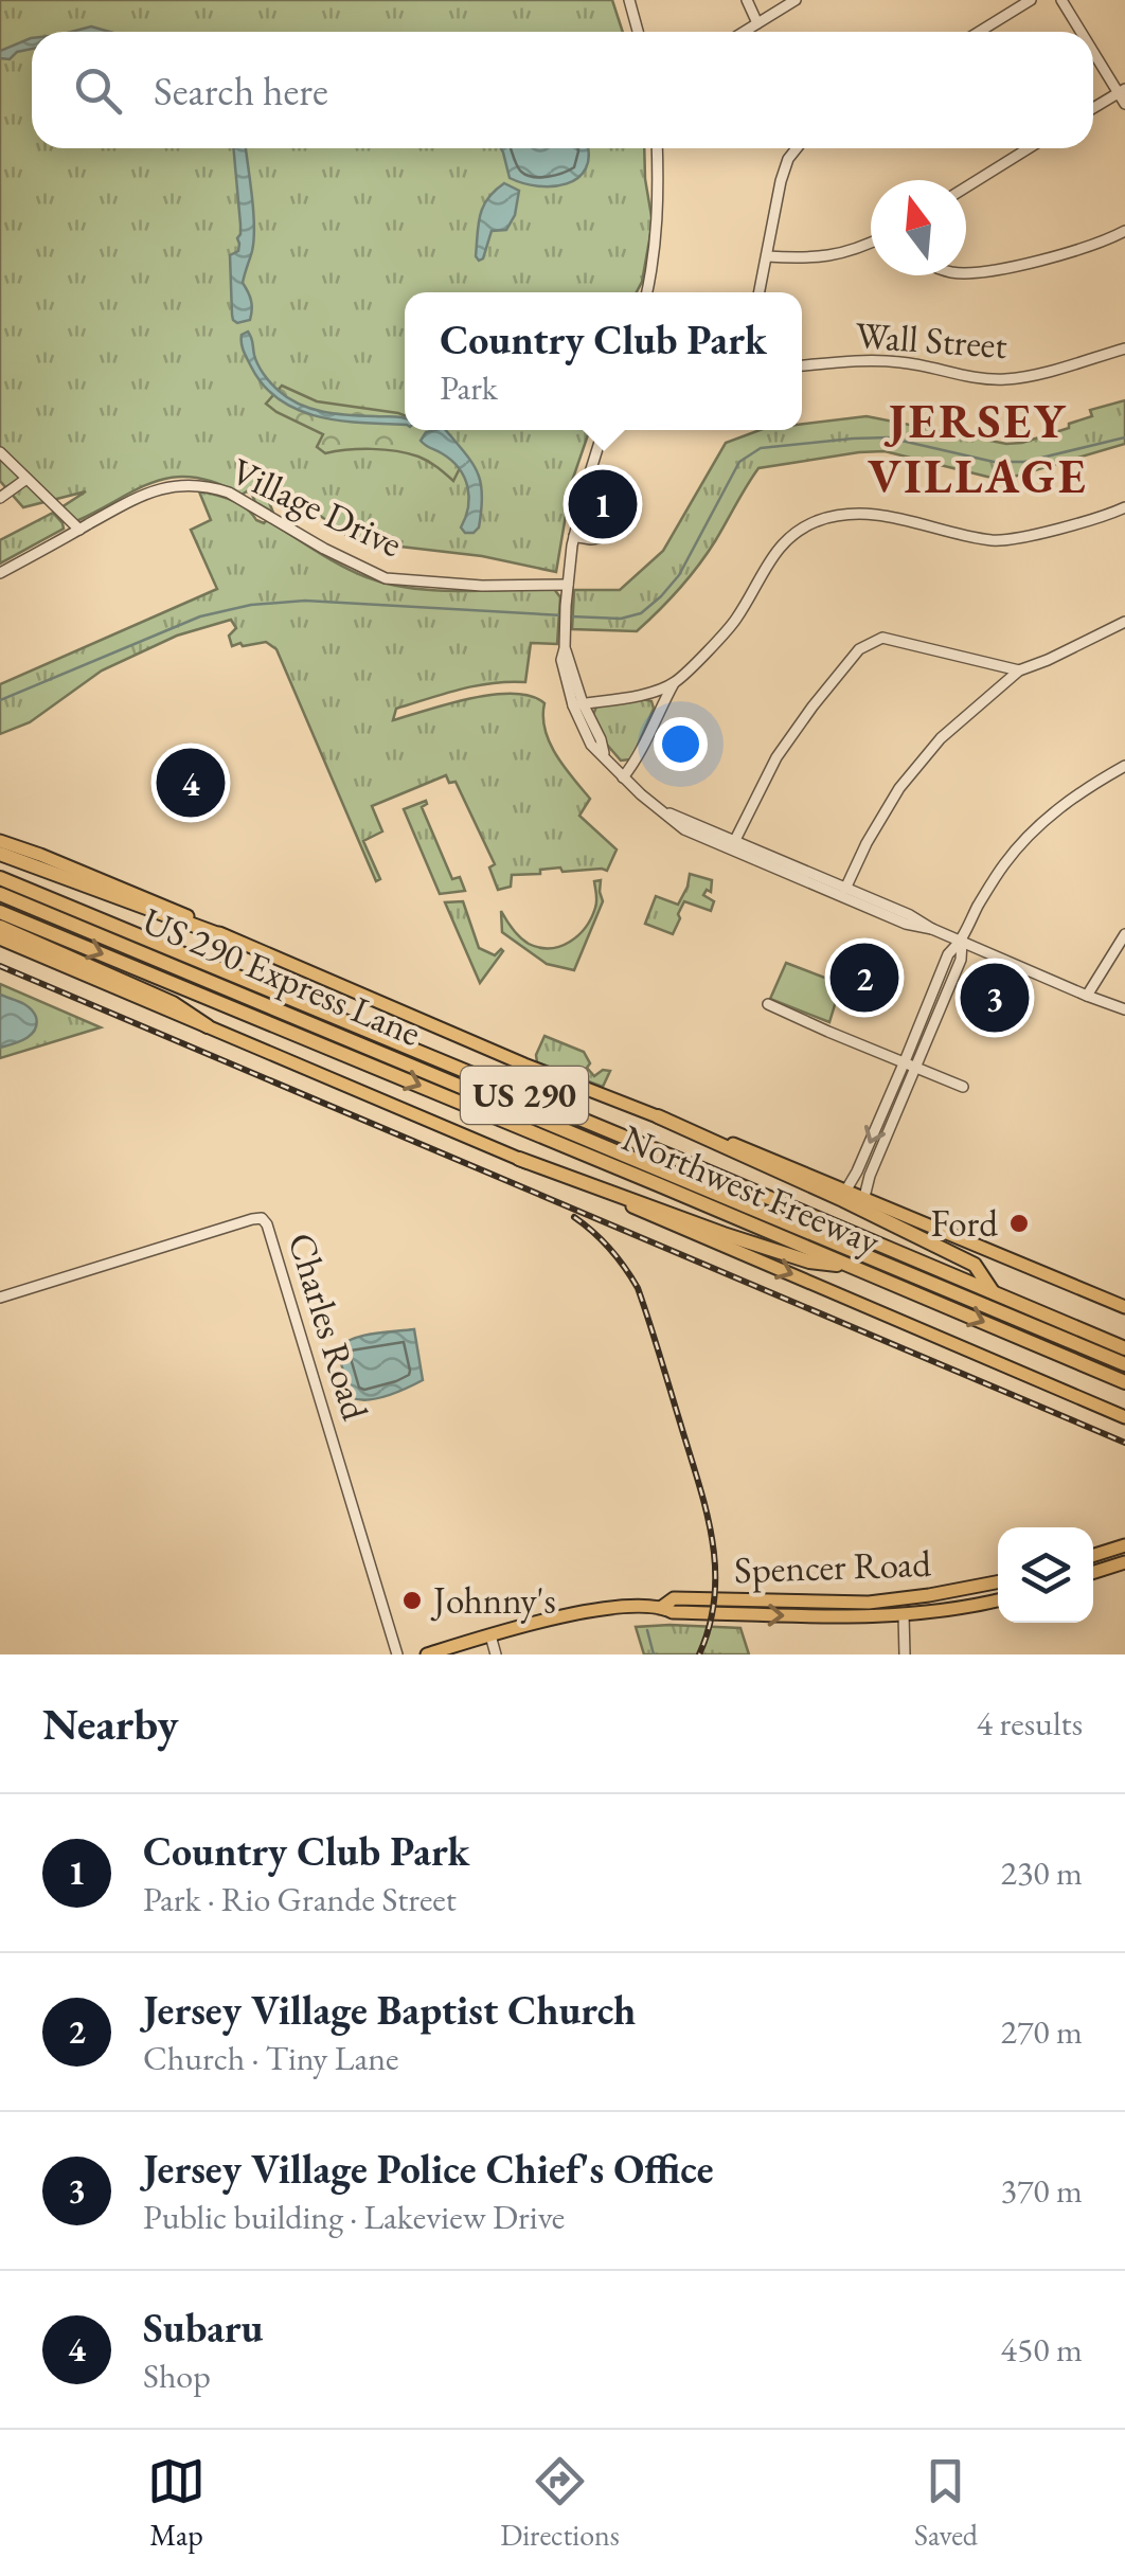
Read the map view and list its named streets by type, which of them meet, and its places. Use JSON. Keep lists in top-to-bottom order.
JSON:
{
  "streets": {
    "highway": ["US 290 Express Lane", "US 290", "Northwest Freeway"],
    "main road": ["Spencer Road"],
    "street": ["Wall Street", "Village Drive", "Charles Road"]
  },
  "districts": ["JERSEY VILLAGE"],
  "places": ["Ford", "Johnny's"],
  "north": "top",
  "page": {
    "search": "Search here",
    "popup": ["Country Club Park", "Park"],
    "pins": [
      "1",
      "4",
      "2",
      "3"
    ],
    "heading": ["Nearby", "4 results"],
    "list": [
      {
        "mark": "1",
        "name": "Country Club Park",
        "note": "Park · Rio Grande Street",
        "value": "230 m"
      },
      {
        "mark": "2",
        "name": "Jersey Village Baptist Church",
        "note": "Church · Tiny Lane",
        "value": "270 m"
      },
      {
        "mark": "3",
        "name": "Jersey Village Police Chief's Office",
        "note": "Public building · Lakeview Drive",
        "value": "370 m"
      },
      {
        "mark": "4",
        "name": "Subaru",
        "note": "Shop",
        "value": "450 m"
      }
    ],
    "nav": ["Map", "Directions", "Saved"]
  }
}
